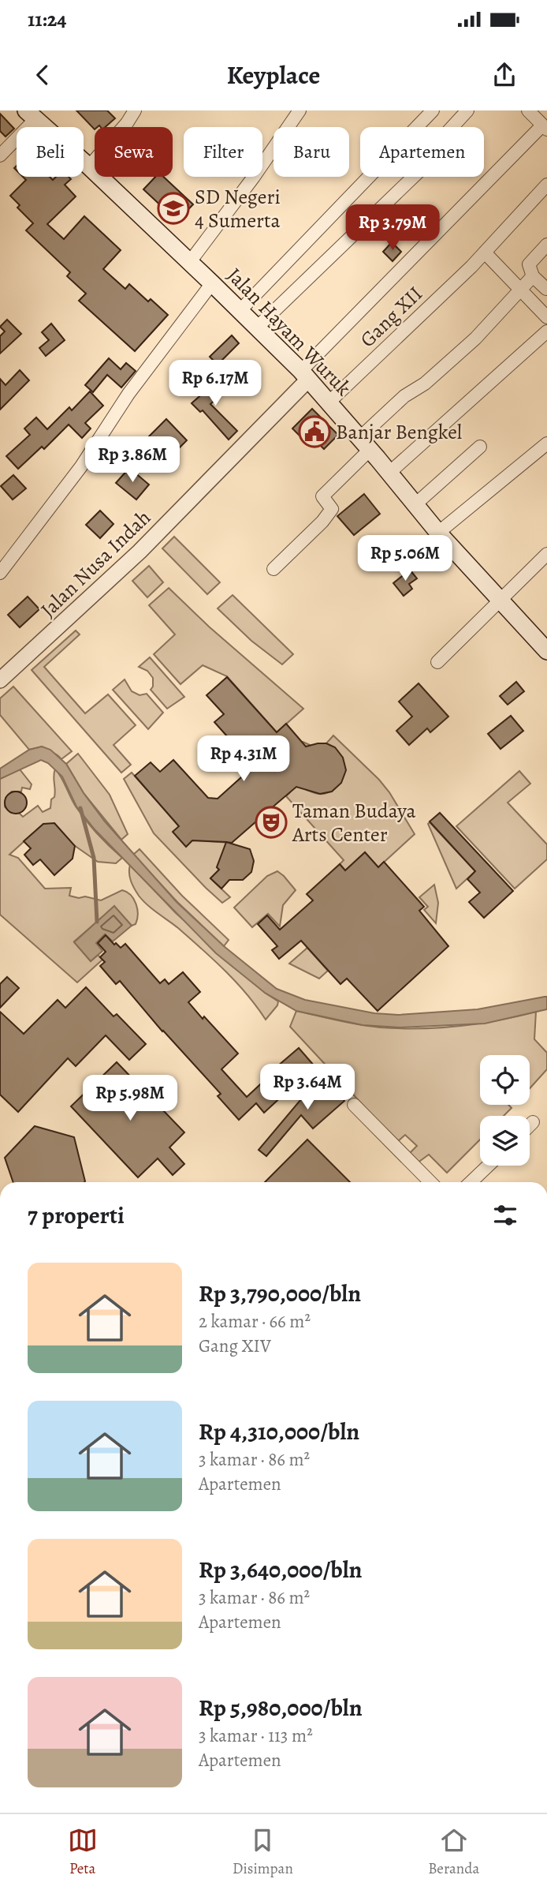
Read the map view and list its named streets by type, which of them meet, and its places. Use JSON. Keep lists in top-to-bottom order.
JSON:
{
  "streets": {
    "main road": ["Jalan Hayam Wuruk"],
    "street": ["Gang XII", "Jalan Nusa Indah"]
  },
  "crossings": [
    ["Gang XII", "Jalan Hayam Wuruk"],
    ["Jalan Hayam Wuruk", "Jalan Nusa Indah"]
  ],
  "places": {
    "school or university": ["SD Negeri 4 Sumerta"],
    "public building": ["Banjar Bengkel"],
    "theatre": ["Taman Budaya Arts Center"]
  },
  "page": {
    "status": "11:24",
    "header": "Keyplace",
    "chip": [
      "Beli",
      "Sewa",
      "Filter",
      "Baru",
      "Apartemen"
    ],
    "price": [
      "Rp 3.79M",
      "Rp 6.17M",
      "Rp 3.86M",
      "Rp 5.06M",
      "Rp 4.31M",
      "Rp 3.64M",
      "Rp 5.98M"
    ],
    "heading": "7 properti",
    "list": [
      {
        "name": "Rp 3,790,000/bln",
        "note": "2 kamar · 66 m² · Gang XIV"
      },
      {
        "name": "Rp 4,310,000/bln",
        "note": "3 kamar · 86 m² · Apartemen"
      },
      {
        "name": "Rp 3,640,000/bln",
        "note": "3 kamar · 86 m² · Apartemen"
      },
      {
        "name": "Rp 5,980,000/bln",
        "note": "3 kamar · 113 m² · Apartemen"
      }
    ],
    "tabs": ["Peta", "Disimpan", "Beranda"]
  }
}
